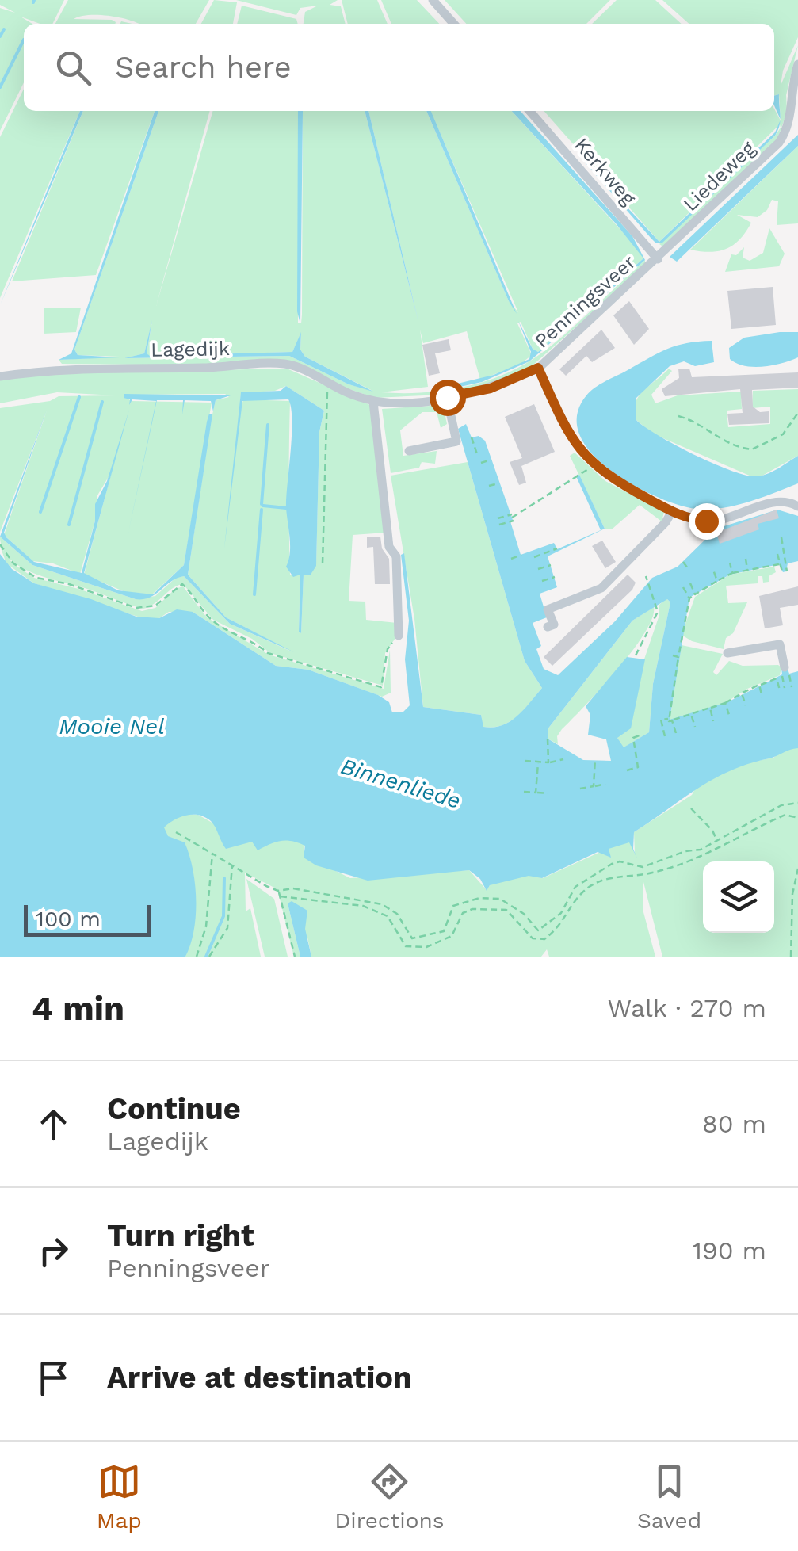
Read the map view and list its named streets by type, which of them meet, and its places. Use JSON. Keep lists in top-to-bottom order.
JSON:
{
  "streets": {
    "street": [
      "Kerkweg",
      "Liedeweg",
      "Penningsveer",
      "Lagedijk"
    ]
  },
  "crossings": [
    ["Kerkweg", "Liedeweg"],
    ["Kerkweg", "Penningsveer"],
    ["Liedeweg", "Penningsveer"],
    ["Penningsveer", "Lagedijk"]
  ],
  "water": ["Mooie Nel", "Binnenliede"],
  "scale_bar": "100 m",
  "page": {
    "search": "Search here",
    "scale": "100 m",
    "heading": ["4 min", "Walk · 270 m"],
    "list": [
      ["Continue", "Lagedijk", "80 m"],
      ["Turn right", "Penningsveer", "190 m"],
      "Arrive at destination"
    ],
    "nav": ["Map", "Directions", "Saved"]
  }
}
